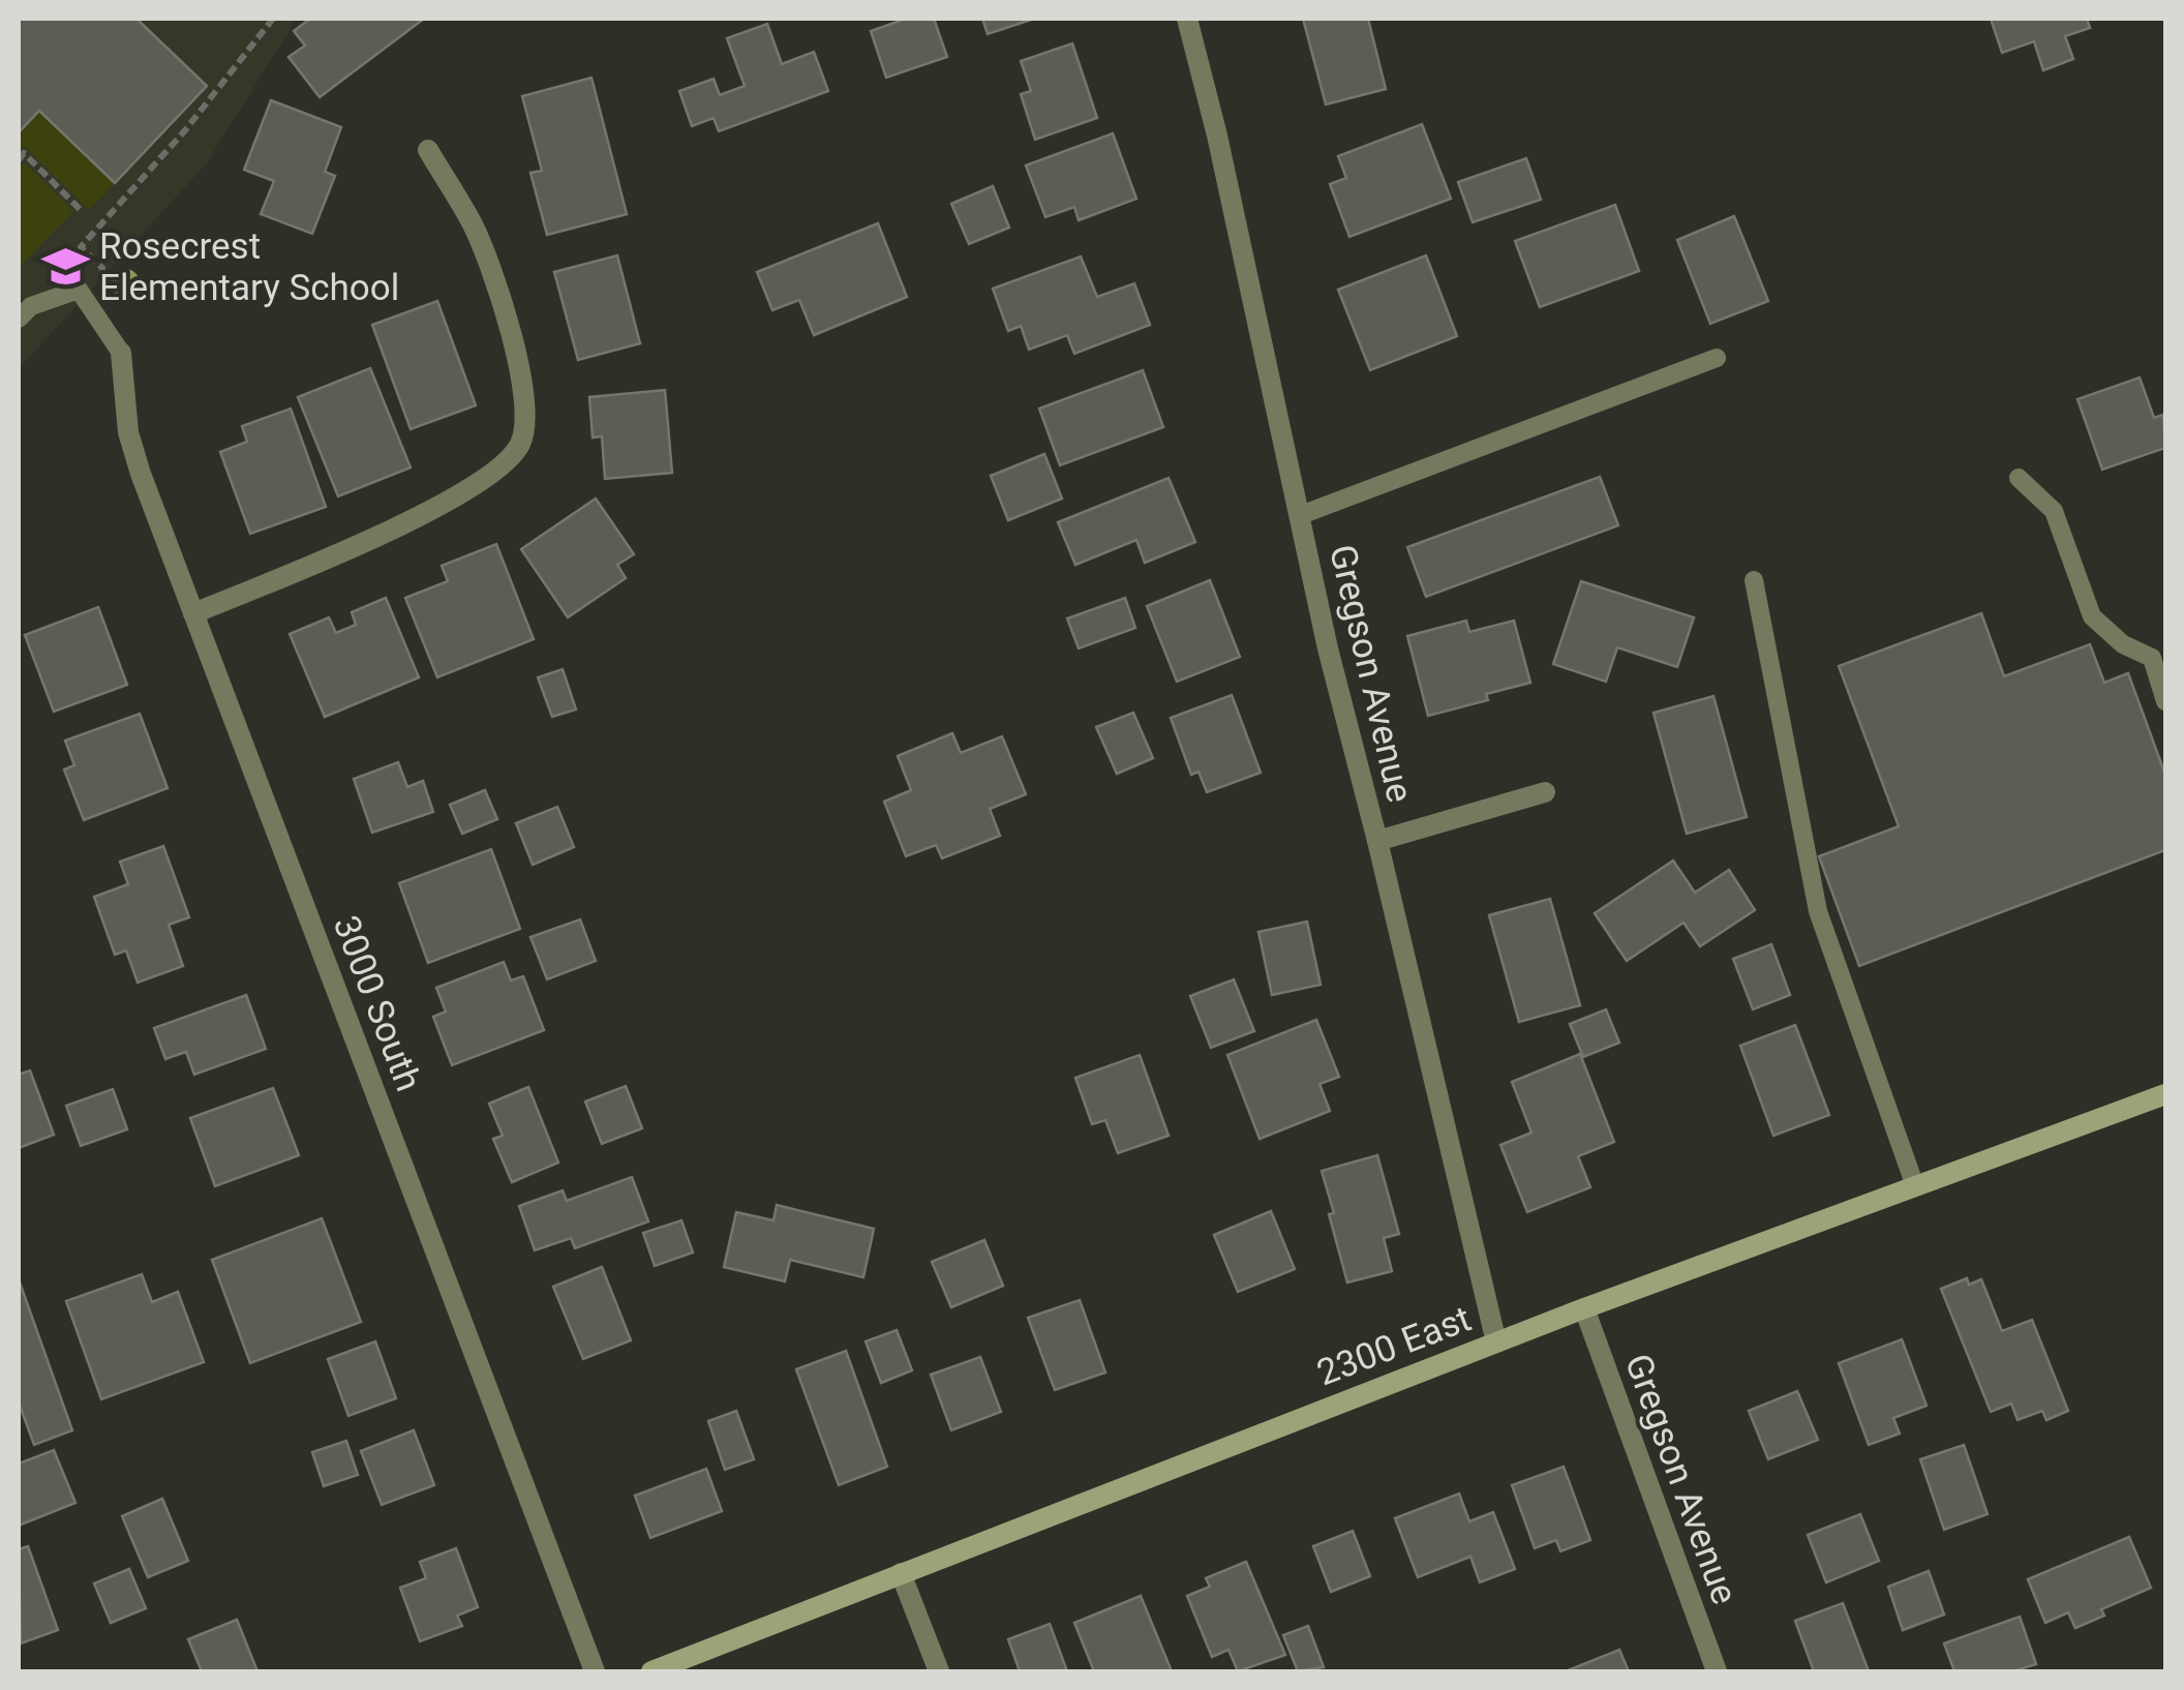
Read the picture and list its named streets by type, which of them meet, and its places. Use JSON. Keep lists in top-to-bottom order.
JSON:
{
  "streets": {
    "main road": ["2300 East"],
    "street": ["Gregson Avenue", "3000 South"]
  },
  "crossings": [
    ["Gregson Avenue", "2300 East"]
  ],
  "places": {
    "school or university": ["Rosecrest Elementary School"]
  }
}
